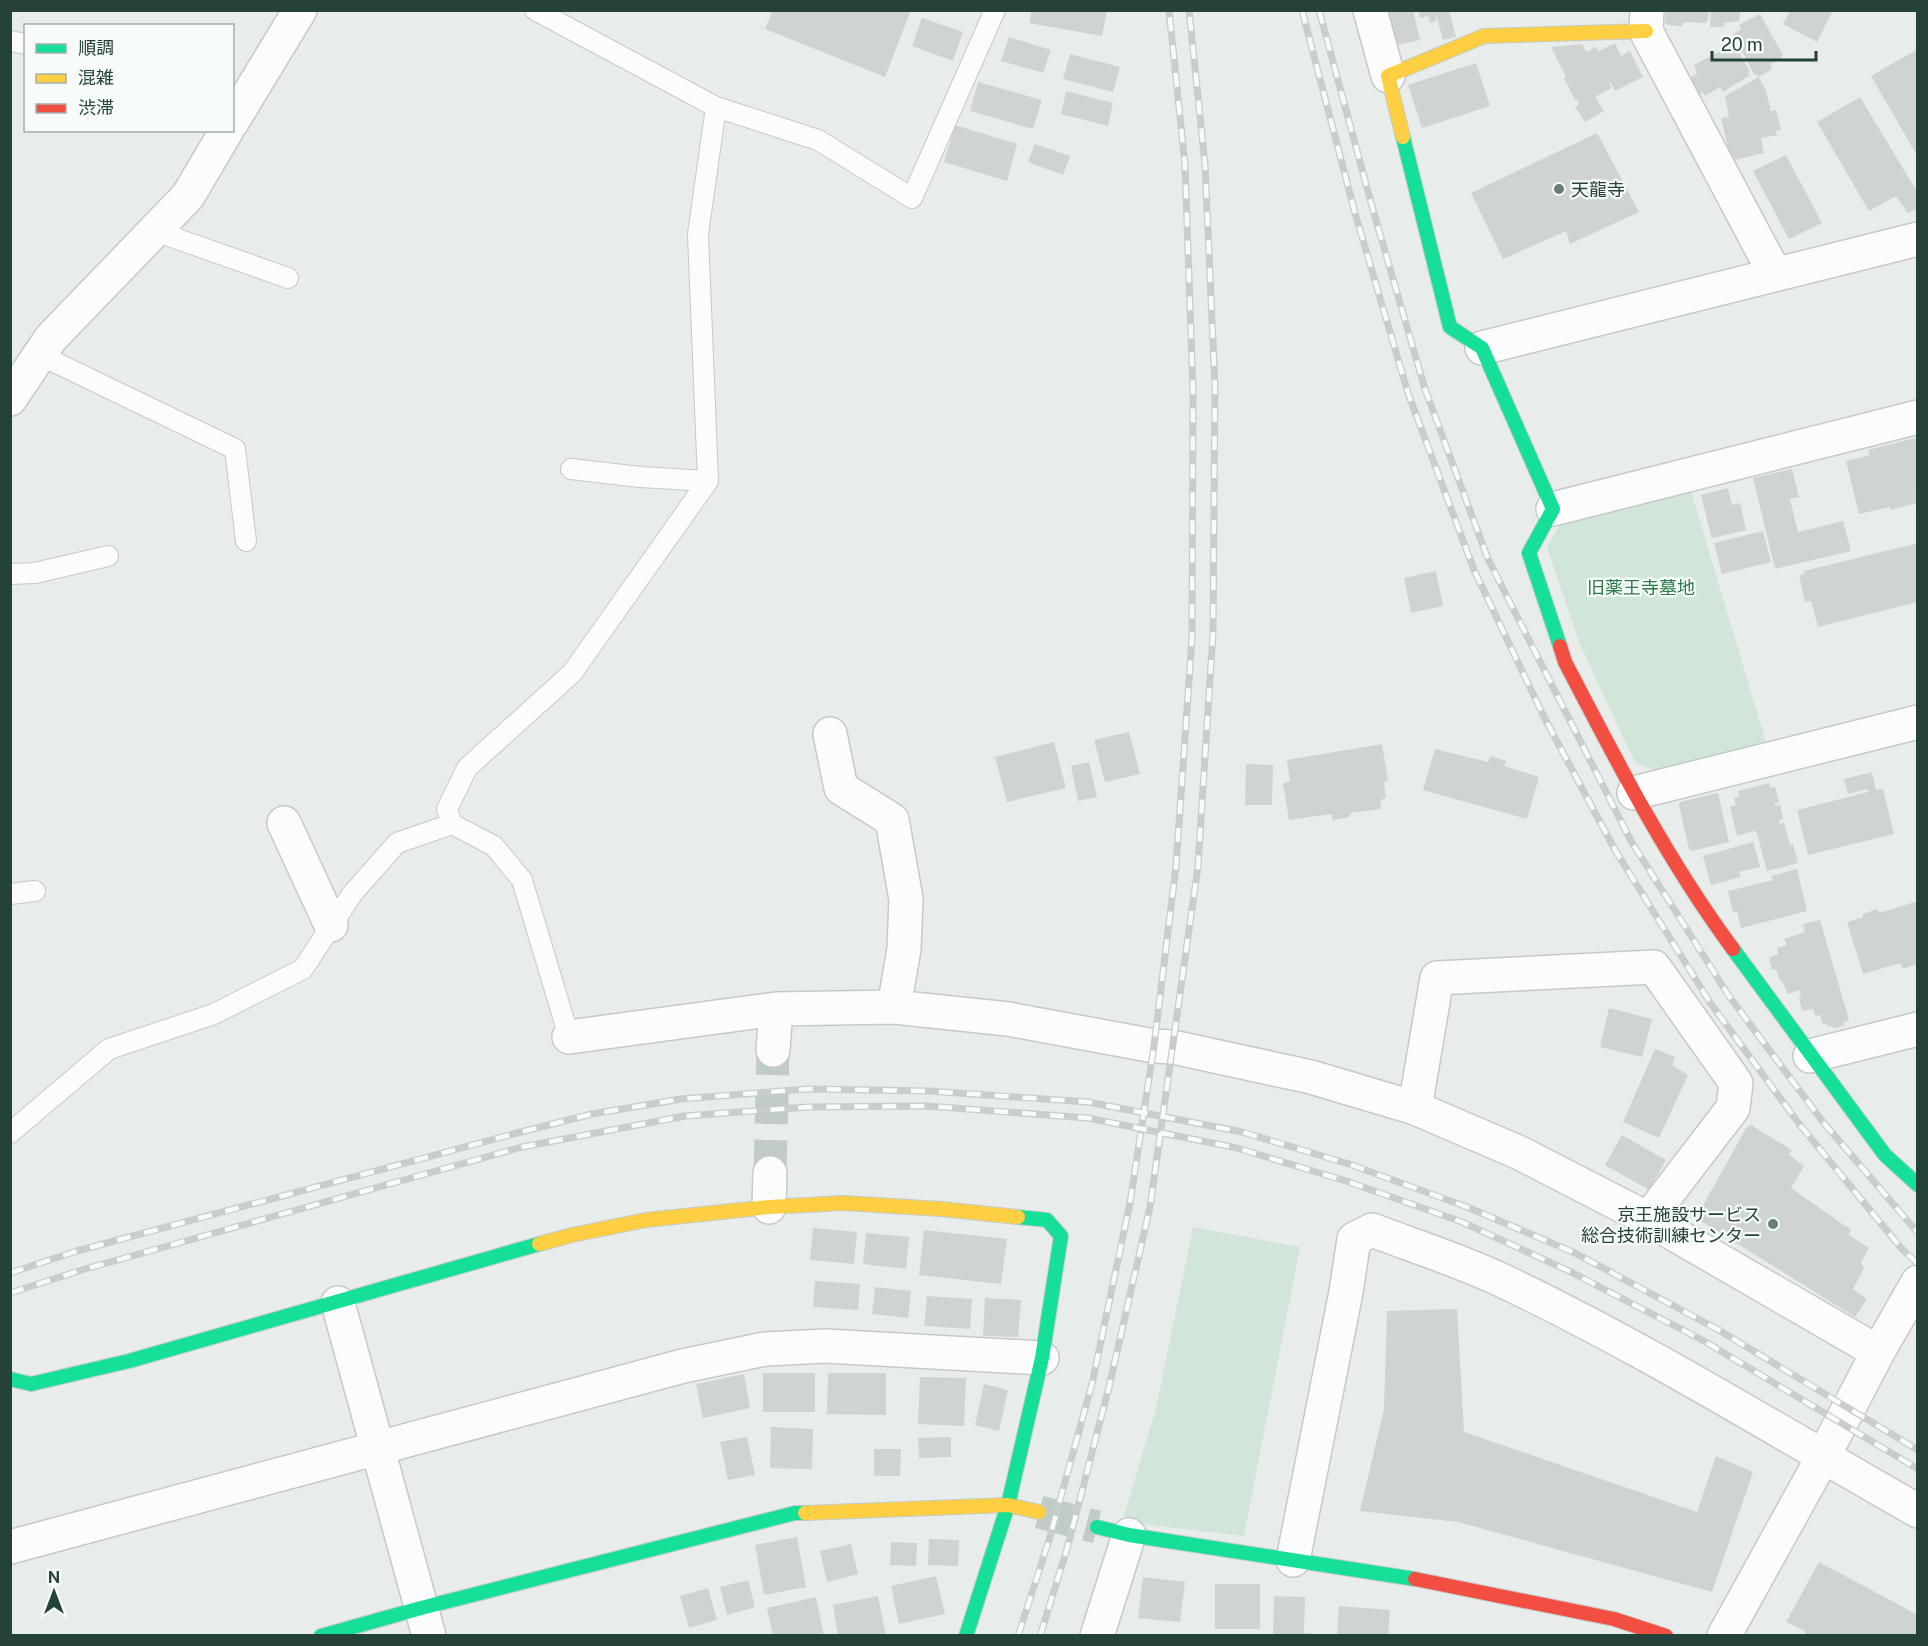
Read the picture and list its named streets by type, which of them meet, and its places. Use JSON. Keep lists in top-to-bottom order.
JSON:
{
  "parks": ["旧薬王寺墓地"],
  "places": ["天龍寺", "京王施設サービス 総合技術訓練センター"],
  "legend": ["順調", "混雑", "渋滞"],
  "scale_bar": "20 m",
  "north": "top"
}
